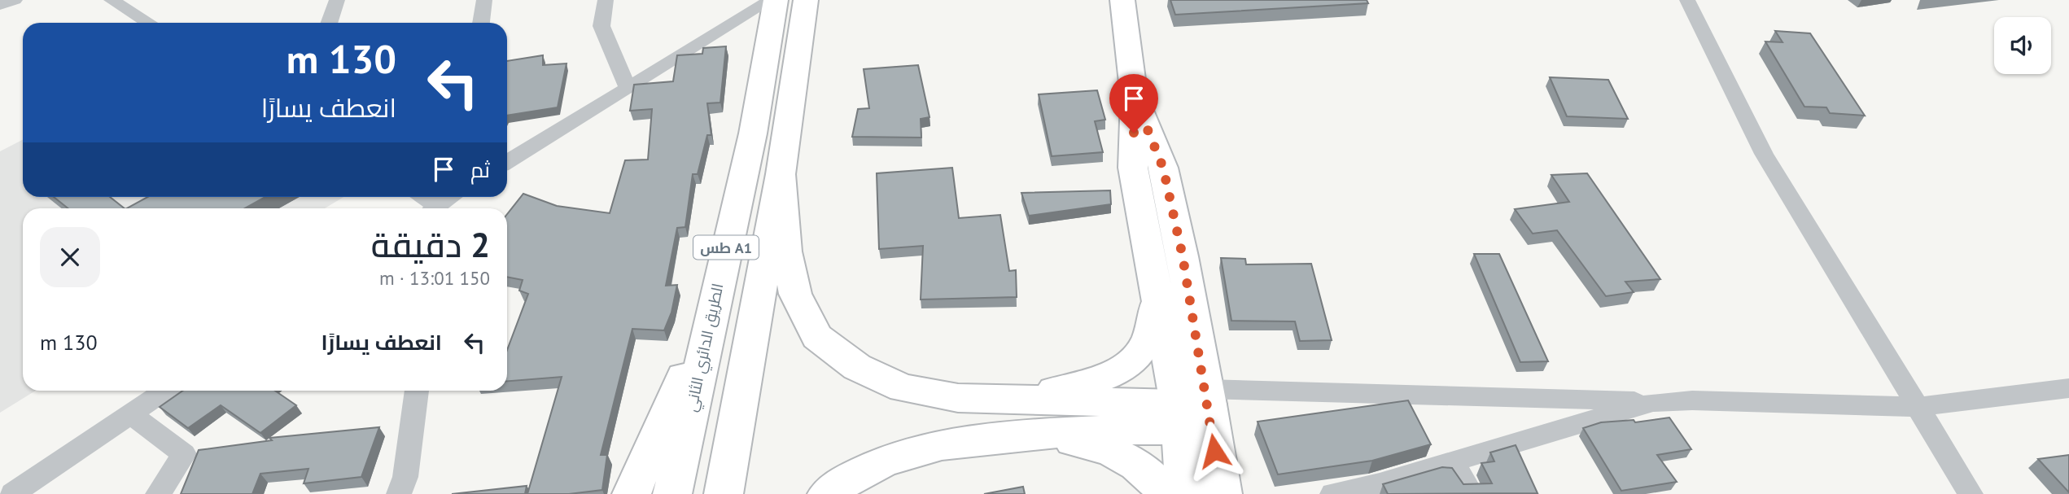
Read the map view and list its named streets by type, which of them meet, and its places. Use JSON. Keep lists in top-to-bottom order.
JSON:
{
  "streets": {
    "main road": ["طس A1", "الطريق الدائري الثاني"]
  },
  "page": {
    "turn": ["130 m", "انعطف يسارًا"],
    "then": "ثم",
    "heading": ["2 دقيقة", "150 m · 13:01"],
    "list": [
      {
        "name": "انعطف يسارًا",
        "value": "130 m"
      }
    ]
  }
}
